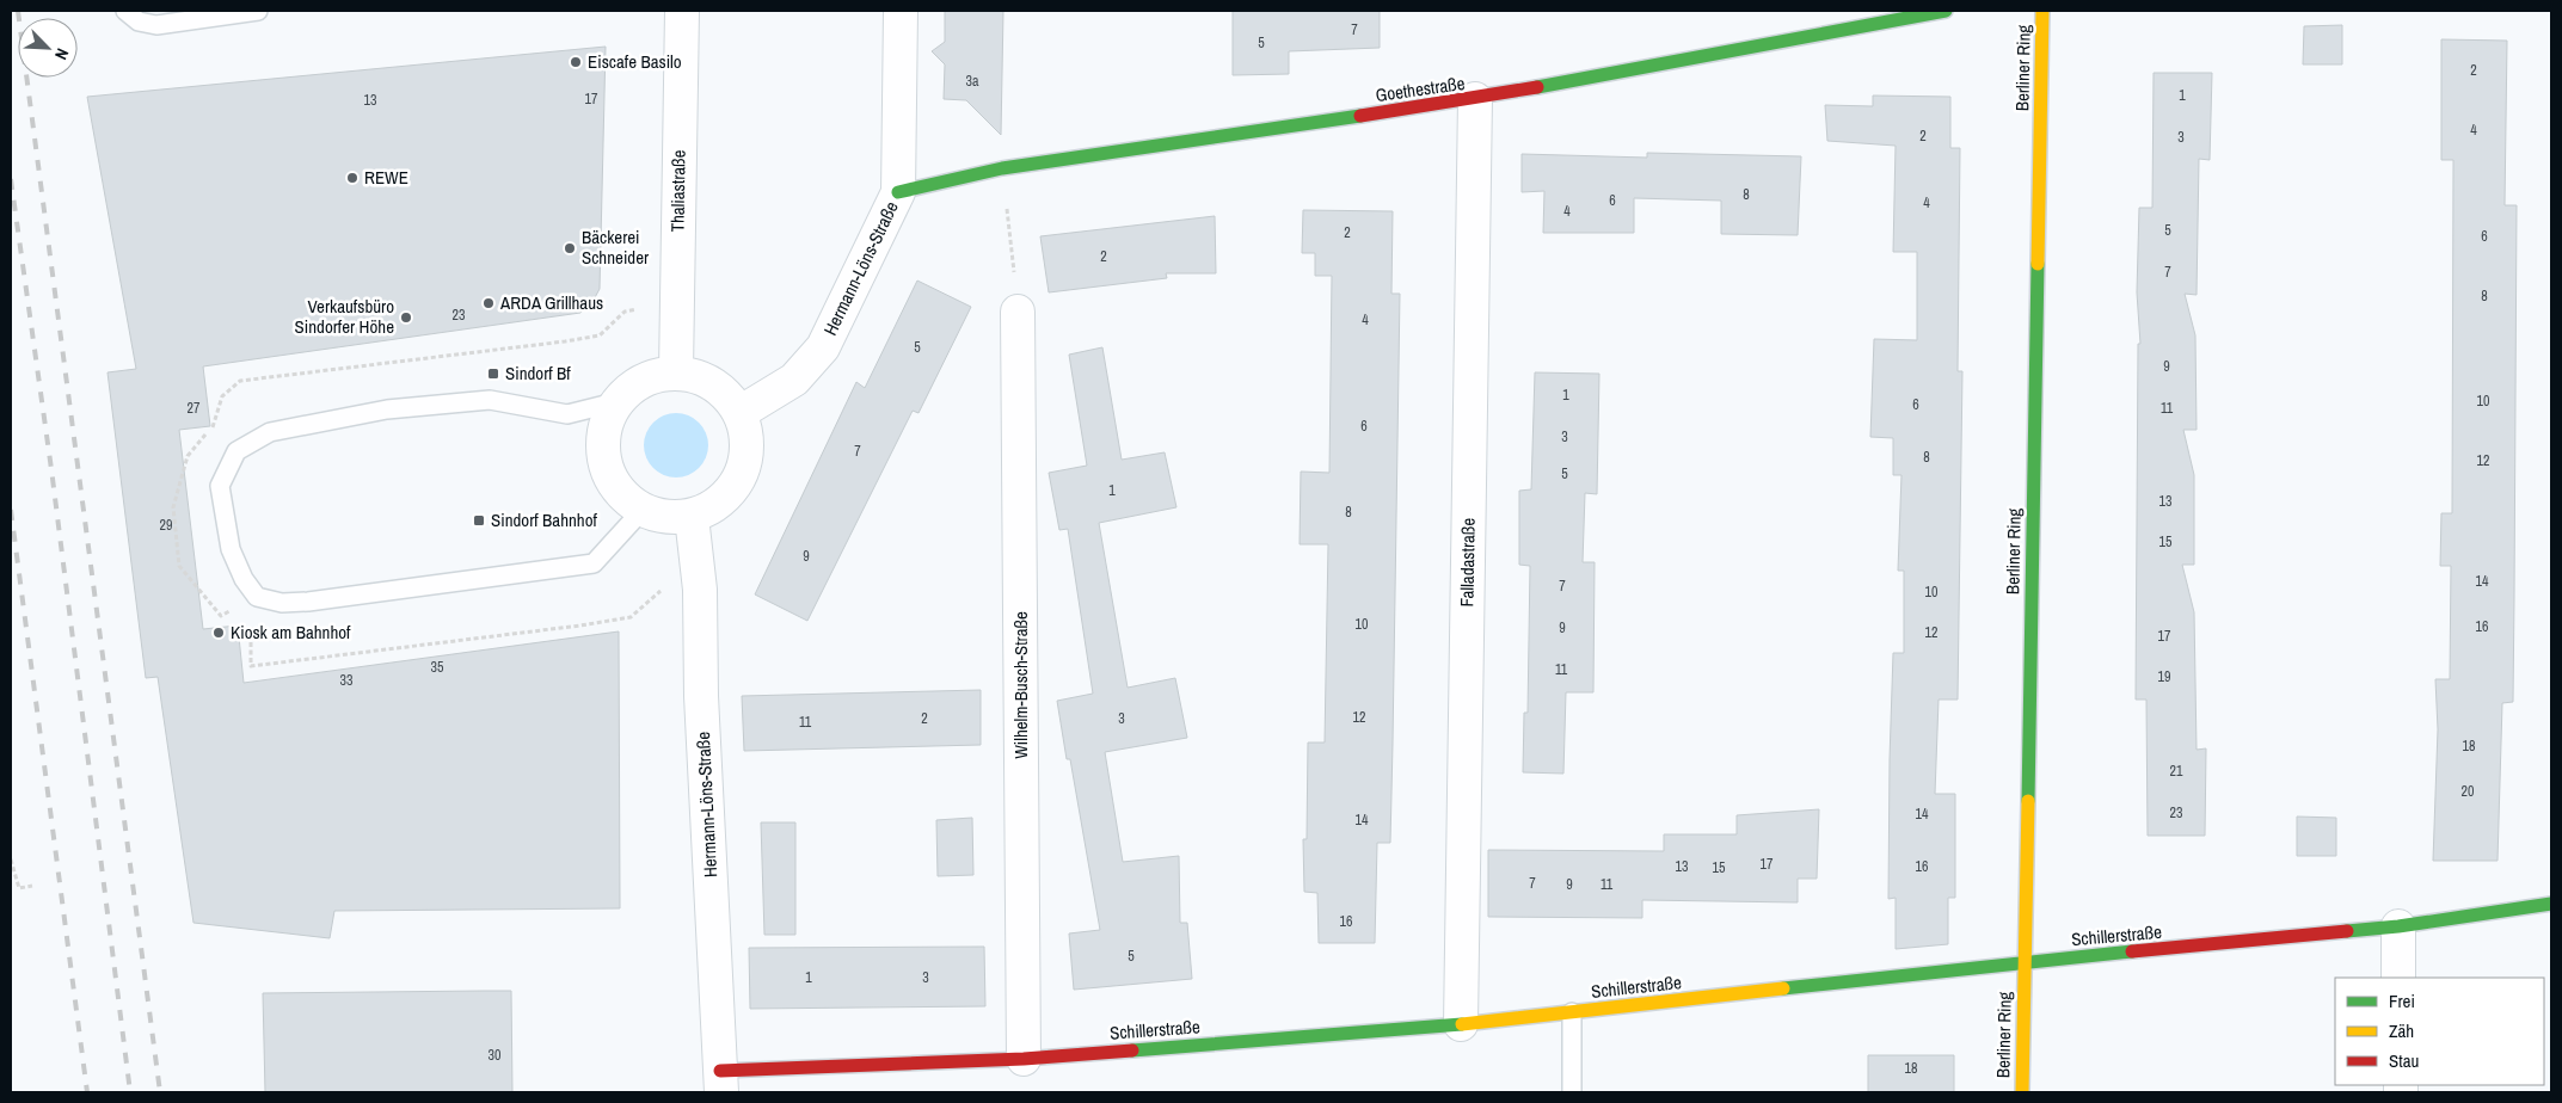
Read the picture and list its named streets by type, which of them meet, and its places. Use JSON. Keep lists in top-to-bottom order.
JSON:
{
  "streets": {
    "street": [
      "Berliner Ring",
      "Goethestraße",
      "Thaliastraße",
      "Hermann-Löns-Straße",
      "Falladastraße",
      "Wilhelm-Busch-Straße",
      "Schillerstraße"
    ]
  },
  "crossings": [
    ["Berliner Ring", "Schillerstraße"],
    ["Goethestraße", "Hermann-Löns-Straße"],
    ["Goethestraße", "Falladastraße"],
    ["Thaliastraße", "Hermann-Löns-Straße"],
    ["Hermann-Löns-Straße", "Schillerstraße"],
    ["Falladastraße", "Schillerstraße"],
    ["Wilhelm-Busch-Straße", "Schillerstraße"]
  ],
  "places": {
    "other": [
      "Eiscafe Basilo",
      "REWE",
      "Bäckerei Schneider",
      "ARDA Grillhaus",
      "Verkaufsbüro Sindorfer Höhe",
      "Kiosk am Bahnhof"
    ],
    "transit": ["Sindorf Bf", "Sindorf Bahnhof"]
  },
  "house_numbers": [
    "7",
    "5",
    "2",
    "3a",
    "1",
    "17",
    "13",
    "4",
    "2",
    "3",
    "8",
    "6",
    "4",
    "4",
    "5",
    "2",
    "6",
    "2",
    "7",
    "8",
    "23",
    "4",
    "5",
    "9",
    "1",
    "10",
    "6",
    "27",
    "11",
    "6",
    "3",
    "7",
    "8",
    "12",
    "5",
    "1",
    "13",
    "8",
    "29",
    "15",
    "9",
    "14",
    "7",
    "10",
    "10",
    "16",
    "9",
    "12",
    "17",
    "35",
    "11",
    "19",
    "33",
    "12",
    "2",
    "3",
    "11",
    "18",
    "21",
    "20",
    "23",
    "14",
    "14",
    "17",
    "13",
    "16",
    "15",
    "7",
    "9",
    "11",
    "16",
    "5",
    "1",
    "3",
    "30",
    "18"
  ],
  "legend": ["Frei", "Zäh", "Stau"],
  "north": "bottom right"
}
